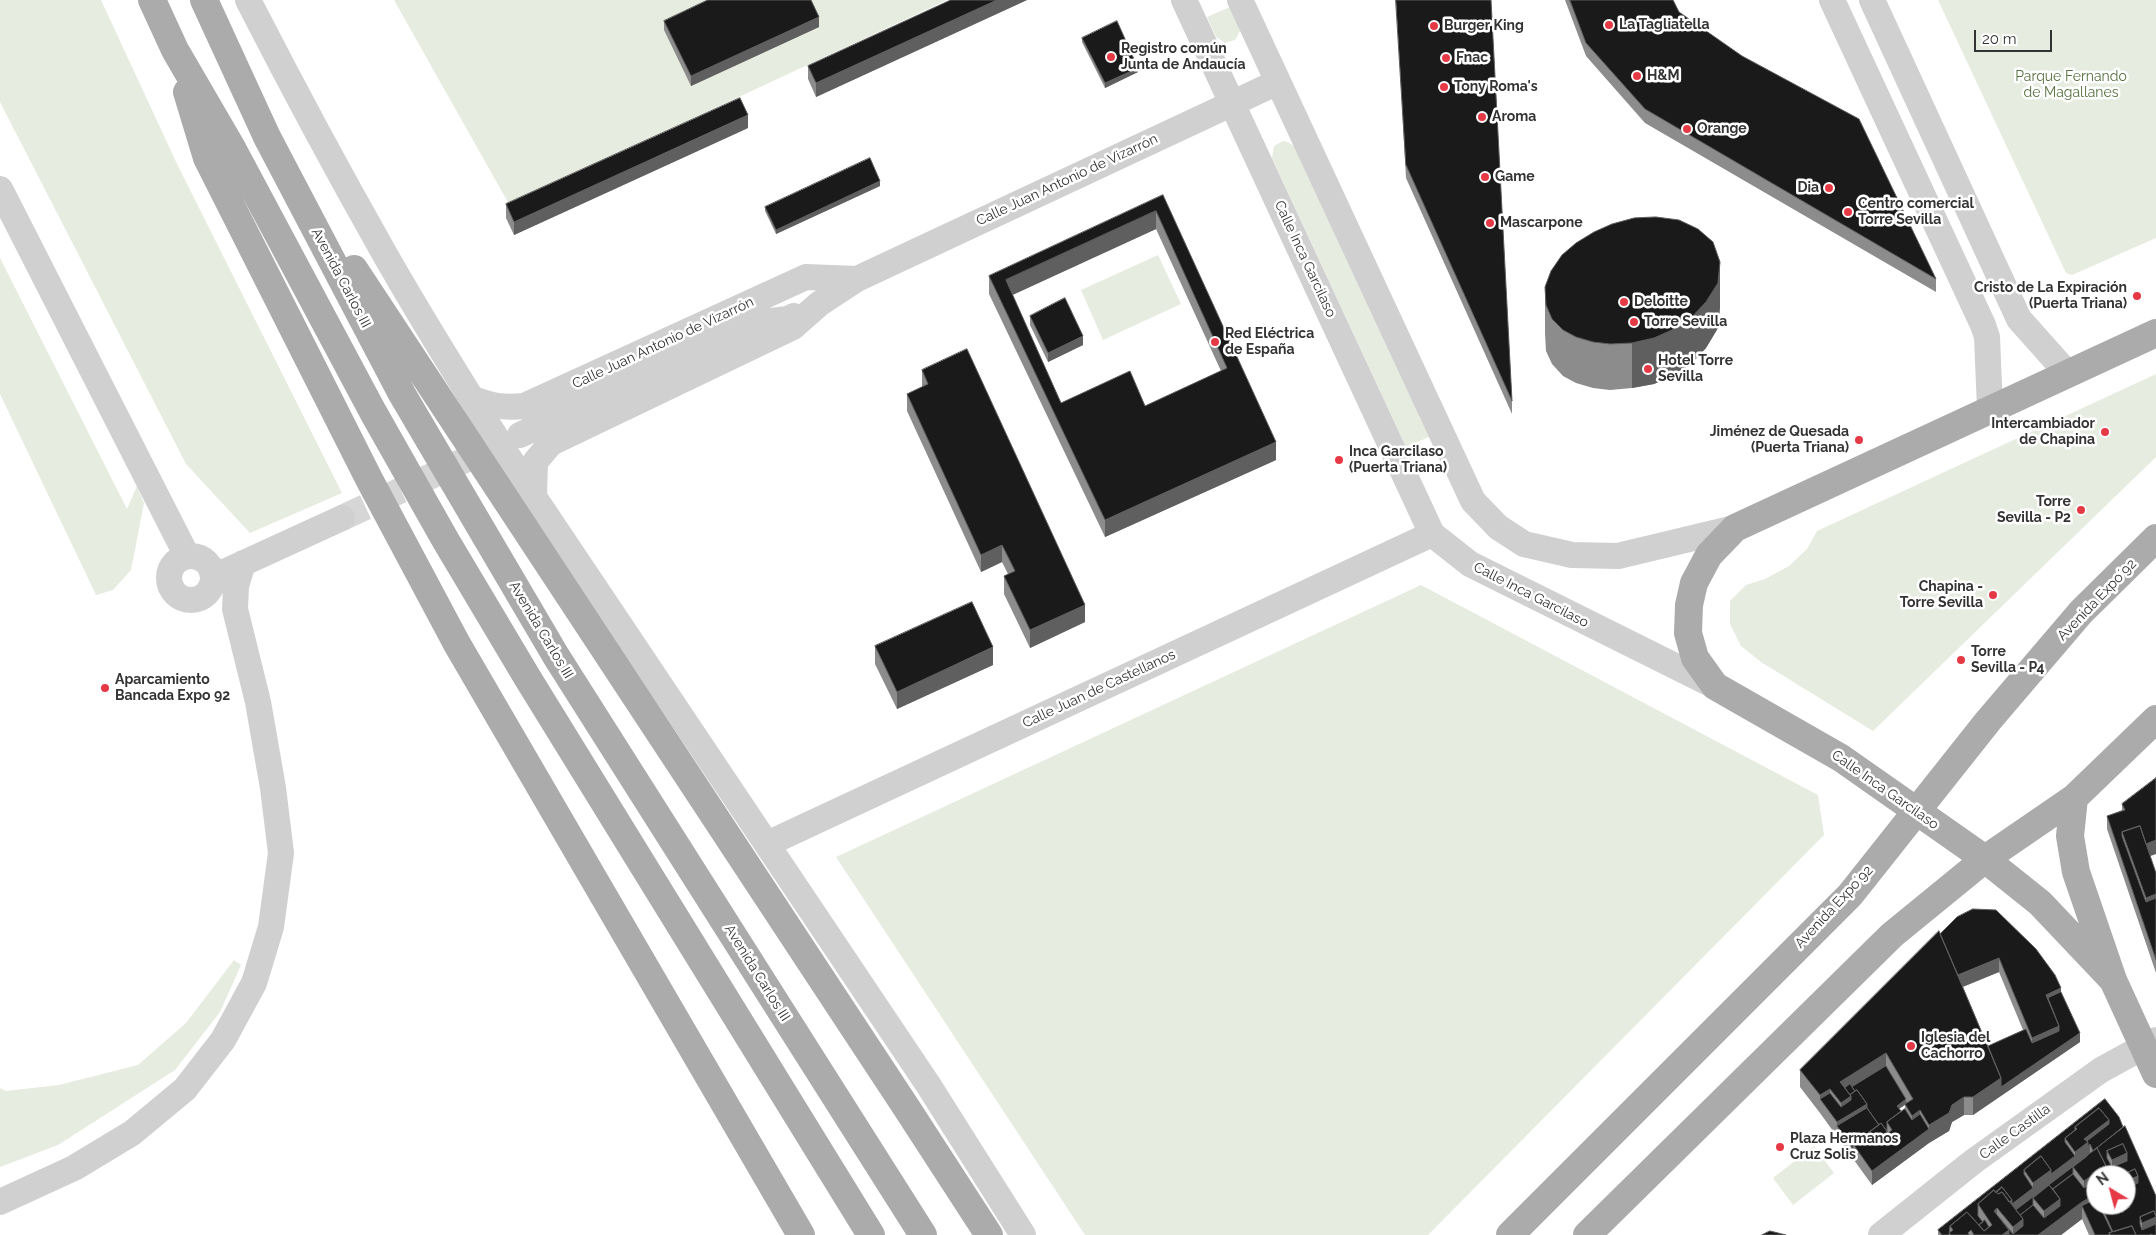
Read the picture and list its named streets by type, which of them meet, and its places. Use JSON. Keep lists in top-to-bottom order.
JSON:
{
  "streets": {
    "main road": ["Calle Inca Garcilaso", "Avenida Carlos III", "Avenida Expo´92"],
    "street": ["Calle Juan Antonio de Vizarrón", "Calle Juan de Castellanos", "Calle Castilla"]
  },
  "crossings": [
    ["Calle Juan Antonio de Vizarrón", "Calle Inca Garcilaso"],
    ["Calle Inca Garcilaso", "Avenida Expo´92"],
    ["Calle Inca Garcilaso", "Calle Juan de Castellanos"]
  ],
  "parks": ["Parque Fernando de Magallanes"],
  "places": [
    "La Tagliatella",
    "Burger King",
    "Registro común Junta de Andaucía",
    "Fnac",
    "H&M",
    "Tony Roma's",
    "Aroma",
    "Orange",
    "Game",
    "Dia",
    "Centro comercial Torre Sevilla",
    "Mascarpone",
    "Cristo de La Expiración (Puerta Triana)",
    "Deloitte",
    "Torre Sevilla",
    "Red Eléctrica de España",
    "Hotel Torre Sevilla",
    "Intercambiador de Chapina",
    "Jiménez de Quesada (Puerta Triana)",
    "Inca Garcilaso (Puerta Triana)",
    "Torre Sevilla - P2",
    "Chapina - Torre Sevilla",
    "Torre Sevilla - P4",
    "Aparcamiento Bancada Expo 92",
    "Iglesia del Cachorro",
    "Plaza Hermanos Cruz Solis"
  ],
  "scale_bar": "20 m",
  "north": "top left"
}
